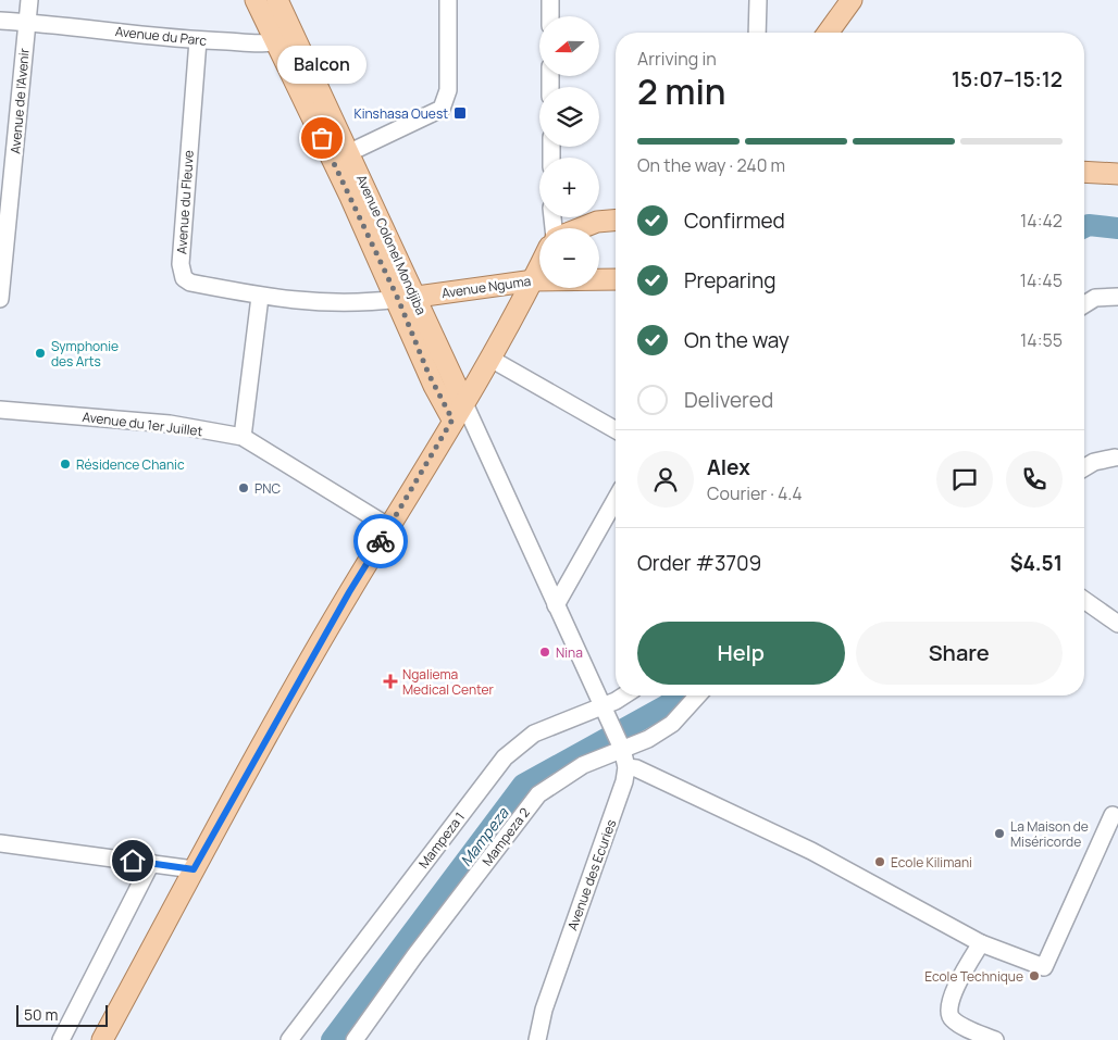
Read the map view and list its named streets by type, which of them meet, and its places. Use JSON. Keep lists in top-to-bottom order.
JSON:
{
  "streets": {
    "main road": ["Avenue Colonel Mondjiba", "Avenue Nguma"],
    "street": [
      "Avenue du Parc",
      "Avenue de l'Avenir",
      "Avenue du Fleuve",
      "Avenue du 1er Juillet",
      "Mampeza 2",
      "Mampeza 1",
      "Avenue des Ecuries"
    ]
  },
  "crossings": [
    ["Avenue du Parc", "Avenue de l'Avenir"],
    ["Avenue du Parc", "Avenue du Fleuve"],
    ["Avenue du Parc", "Avenue Colonel Mondjiba"],
    ["Avenue du Fleuve", "Avenue Colonel Mondjiba"],
    ["Avenue du Fleuve", "Avenue Nguma"],
    ["Avenue Colonel Mondjiba", "Avenue Nguma"],
    ["Avenue Colonel Mondjiba", "Avenue des Ecuries"],
    ["Mampeza 2", "Avenue des Ecuries"],
    ["Mampeza 1", "Avenue des Ecuries"]
  ],
  "water": ["Mampeza"],
  "places": {
    "transit": ["Kinshasa Ouest"],
    "other": [
      "Balcon",
      "Symphonie des Arts",
      "Résidence Chanic",
      "PNC",
      "Nina",
      "La Maison de Miséricorde",
      "Ecole Kilimani",
      "Ecole Technique"
    ],
    "health": ["Ngaliema Medical Center"]
  },
  "scale_bar": "50 m",
  "north": "left",
  "page": {
    "map_buttons": ["+", "−"],
    "heading": ["2 min", "Arriving in", "15:07–15:12"],
    "panel": [
      "Alex",
      "Courier · 4.4",
      "Order #3709",
      "$4.51"
    ],
    "bubble": "Balcon",
    "bar": "On the way · 240 m",
    "list": [
      ["Confirmed", "14:42"],
      ["Preparing", "14:45"],
      ["On the way", "14:55"],
      "Delivered"
    ],
    "buttons": ["Help", "Share"],
    "scale": "50 m"
  }
}
